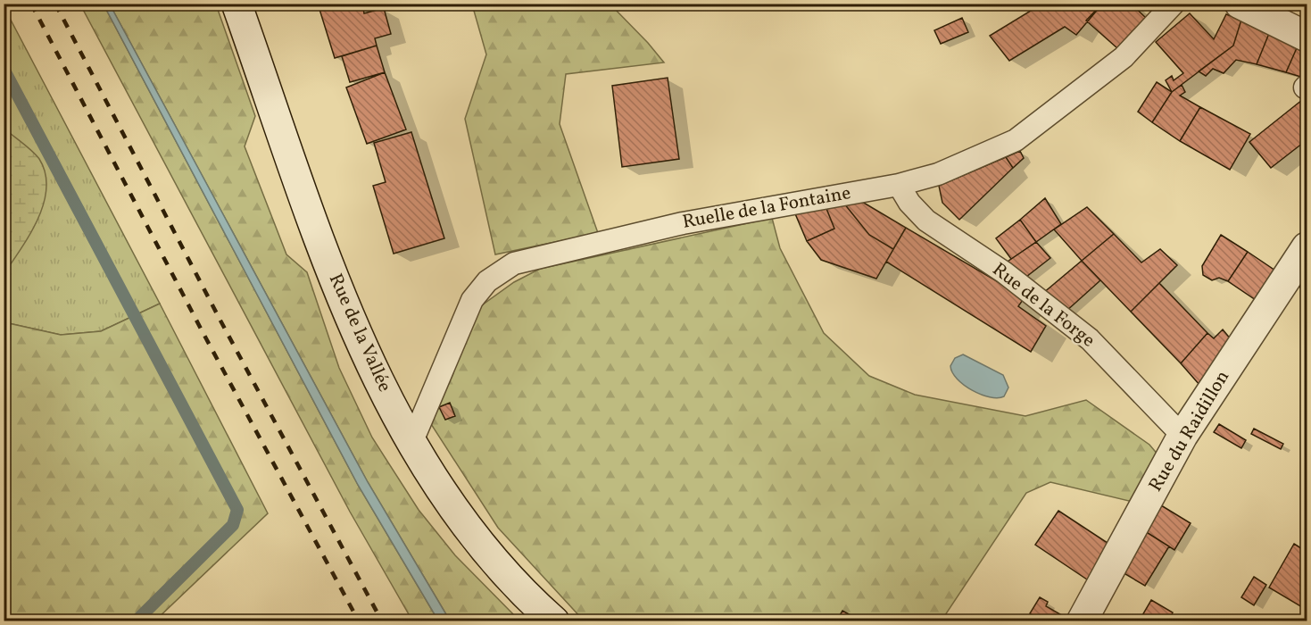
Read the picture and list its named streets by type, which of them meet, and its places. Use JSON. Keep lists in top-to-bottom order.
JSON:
{
  "streets": {
    "main road": ["Rue de la Vallée", "Rue du Raidillon"],
    "lane": ["Ruelle de la Fontaine", "Rue de la Forge"]
  },
  "crossings": [
    ["Ruelle de la Fontaine", "Rue de la Forge"],
    ["Ruelle de la Fontaine", "Rue de la Vallée"],
    ["Rue de la Forge", "Rue du Raidillon"]
  ]
}
